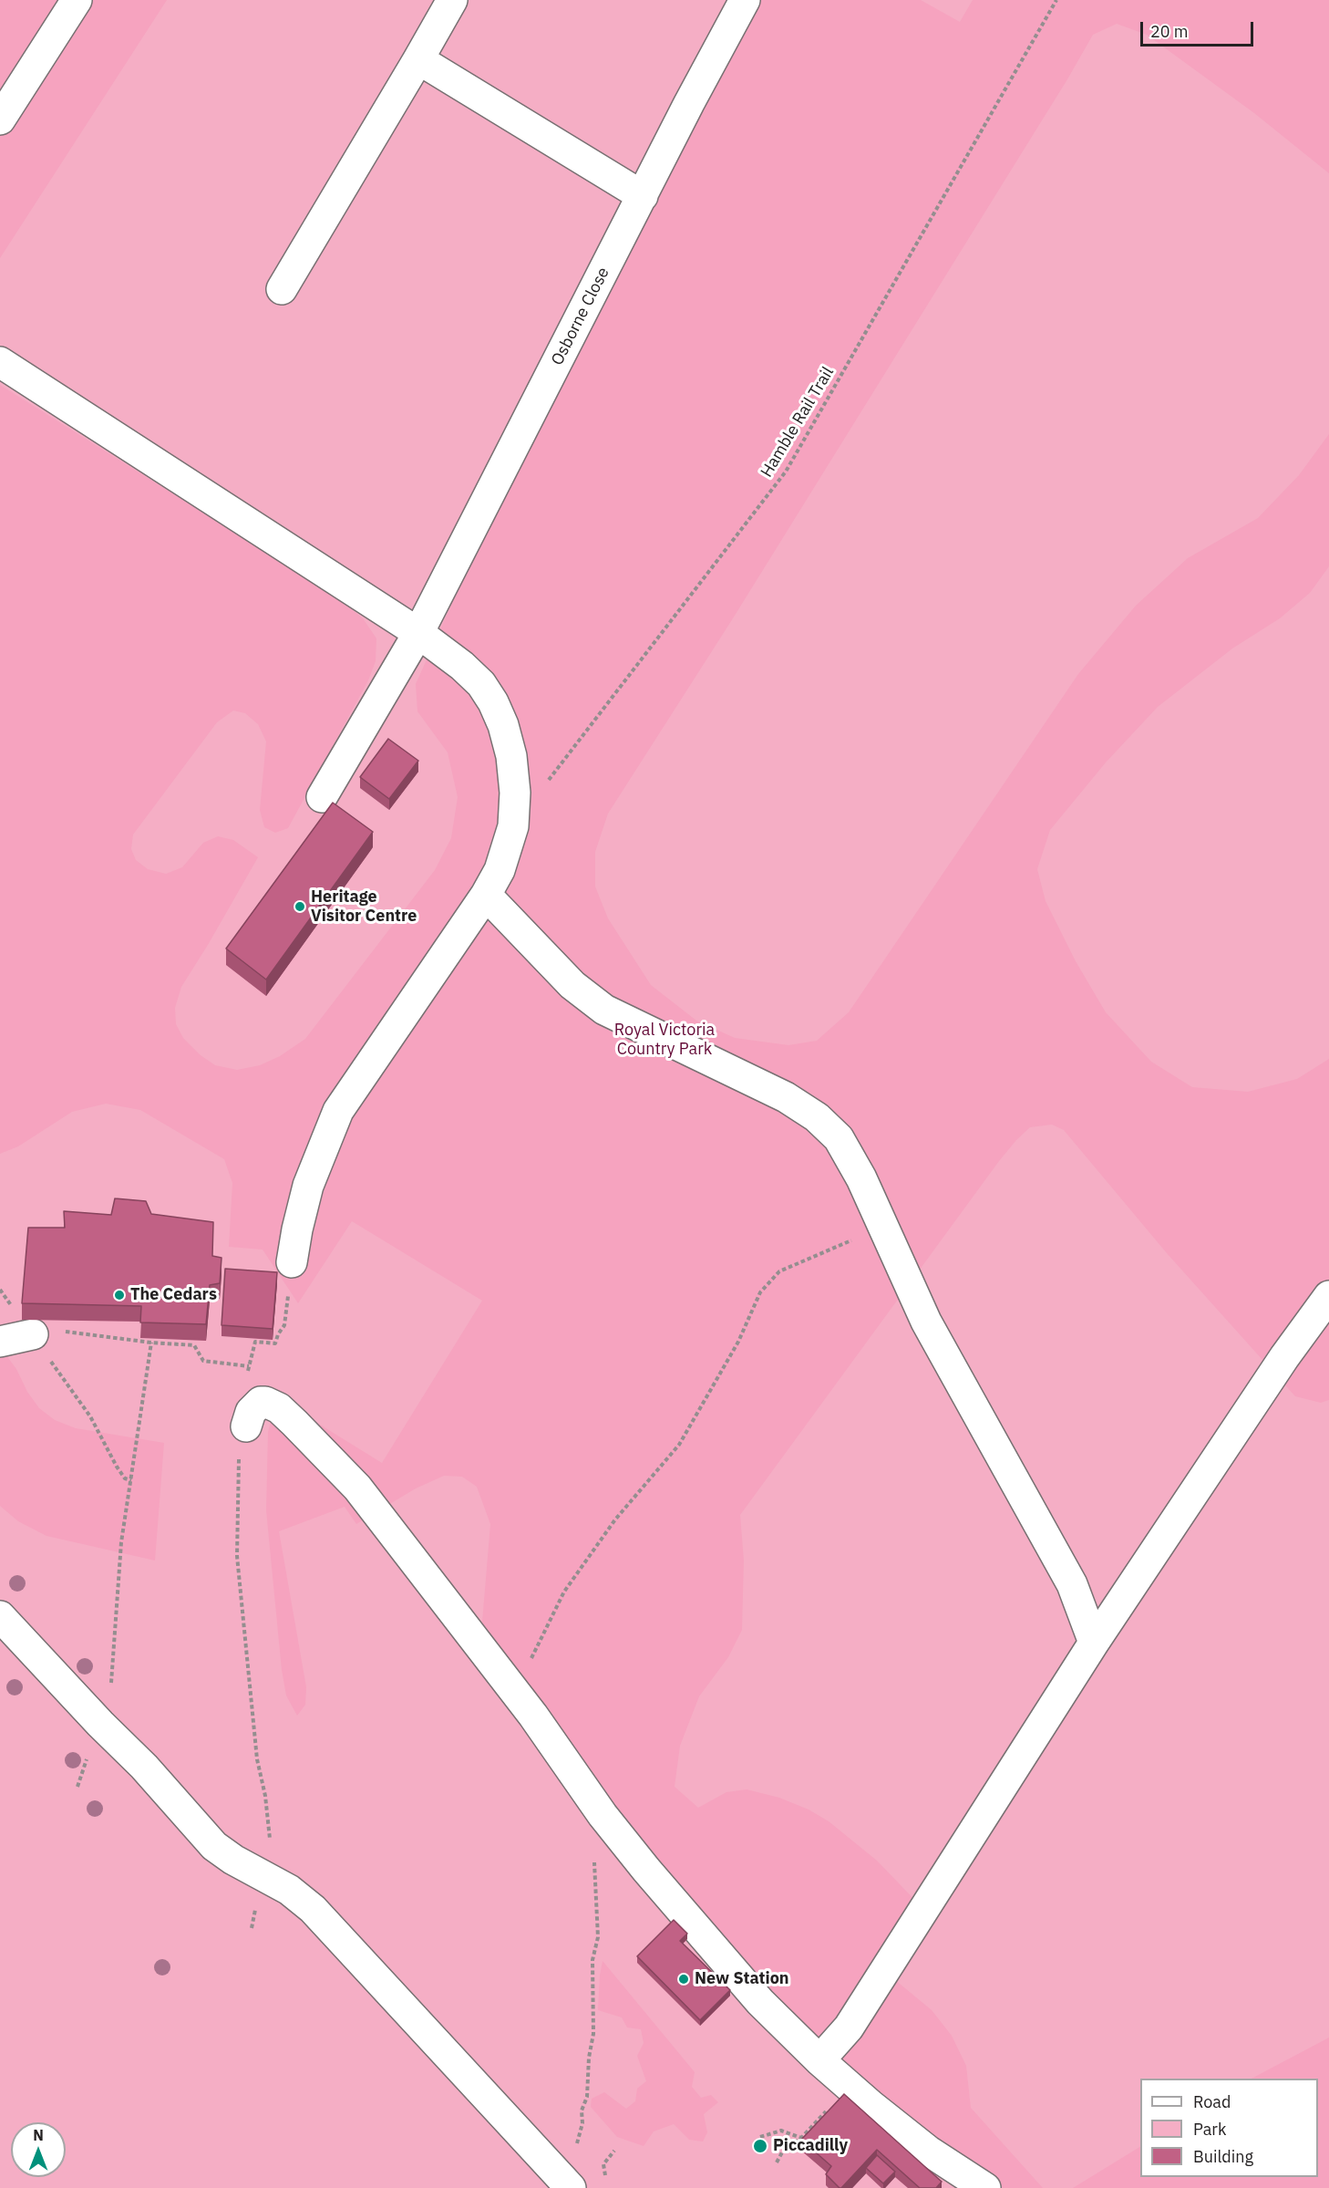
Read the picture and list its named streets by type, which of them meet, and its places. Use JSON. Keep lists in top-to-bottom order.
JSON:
{
  "streets": {
    "lane": ["Osborne Close"],
    "path": ["Hamble Rail Trail"]
  },
  "parks": ["Royal Victoria Country Park"],
  "places": [
    "Heritage Visitor Centre",
    "The Cedars",
    "New Station",
    "Piccadilly"
  ],
  "legend": ["Road", "Park", "Building"],
  "scale_bar": "20 m",
  "north": "top"
}
